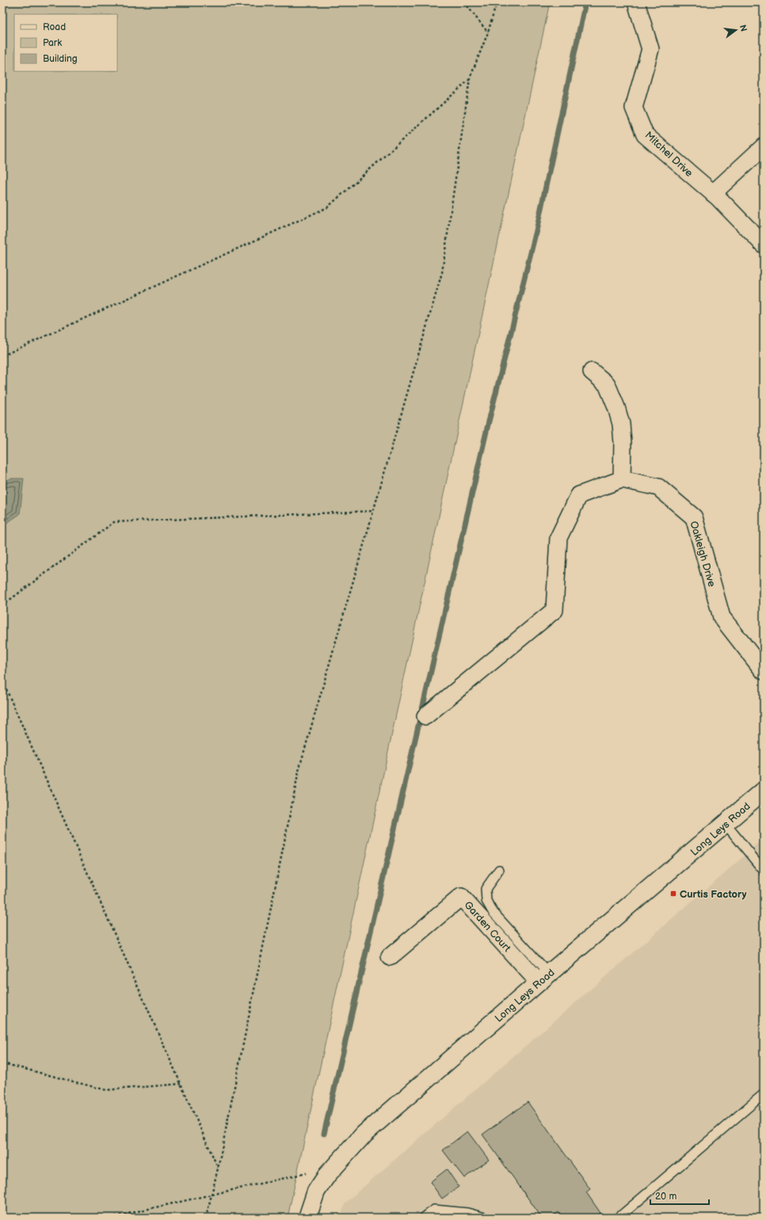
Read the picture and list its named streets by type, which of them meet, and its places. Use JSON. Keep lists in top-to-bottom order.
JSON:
{
  "streets": {
    "street": [
      "Mitchel Drive",
      "Oakleigh Drive",
      "Long Leys Road",
      "Garden Court"
    ]
  },
  "crossings": [
    ["Long Leys Road", "Garden Court"]
  ],
  "places": {
    "transit": ["Curtis Factory"]
  },
  "legend": ["Road", "Park", "Building"],
  "scale_bar": "20 m",
  "north": "right"
}
